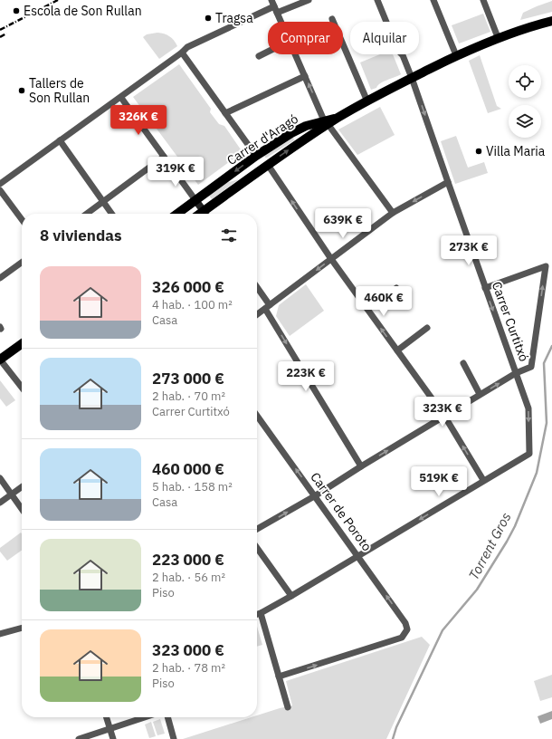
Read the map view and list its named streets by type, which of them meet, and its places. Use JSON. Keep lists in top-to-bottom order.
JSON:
{
  "streets": {
    "main road": ["Carrer d'Aragó"],
    "street": ["Carrer Curtitxó", "Carrer de Poroto"]
  },
  "crossings": [
    ["Carrer d'Aragó", "Carrer Curtitxó"]
  ],
  "one_way": ["Carrer Curtitxó"],
  "water": ["Torrent Gros"],
  "places": [
    "Escola de Son Rullan",
    "Tragsa",
    "Tallers de Son Rullan",
    "Villa Maria"
  ],
  "page": {
    "chip": ["Comprar", "Alquilar"],
    "price": [
      "326K €",
      "319K €",
      "639K €",
      "273K €",
      "460K €",
      "223K €",
      "323K €",
      "519K €"
    ],
    "heading": "8 viviendas",
    "list": [
      {
        "name": "326 000 €",
        "note": "4 hab. · 100 m² · Casa"
      },
      {
        "name": "273 000 €",
        "note": "2 hab. · 70 m² · Carrer Curtitxó"
      },
      {
        "name": "460 000 €",
        "note": "5 hab. · 158 m² · Casa"
      },
      {
        "name": "223 000 €",
        "note": "2 hab. · 56 m² · Piso"
      },
      {
        "name": "323 000 €",
        "note": "2 hab. · 78 m² · Piso"
      }
    ]
  }
}
